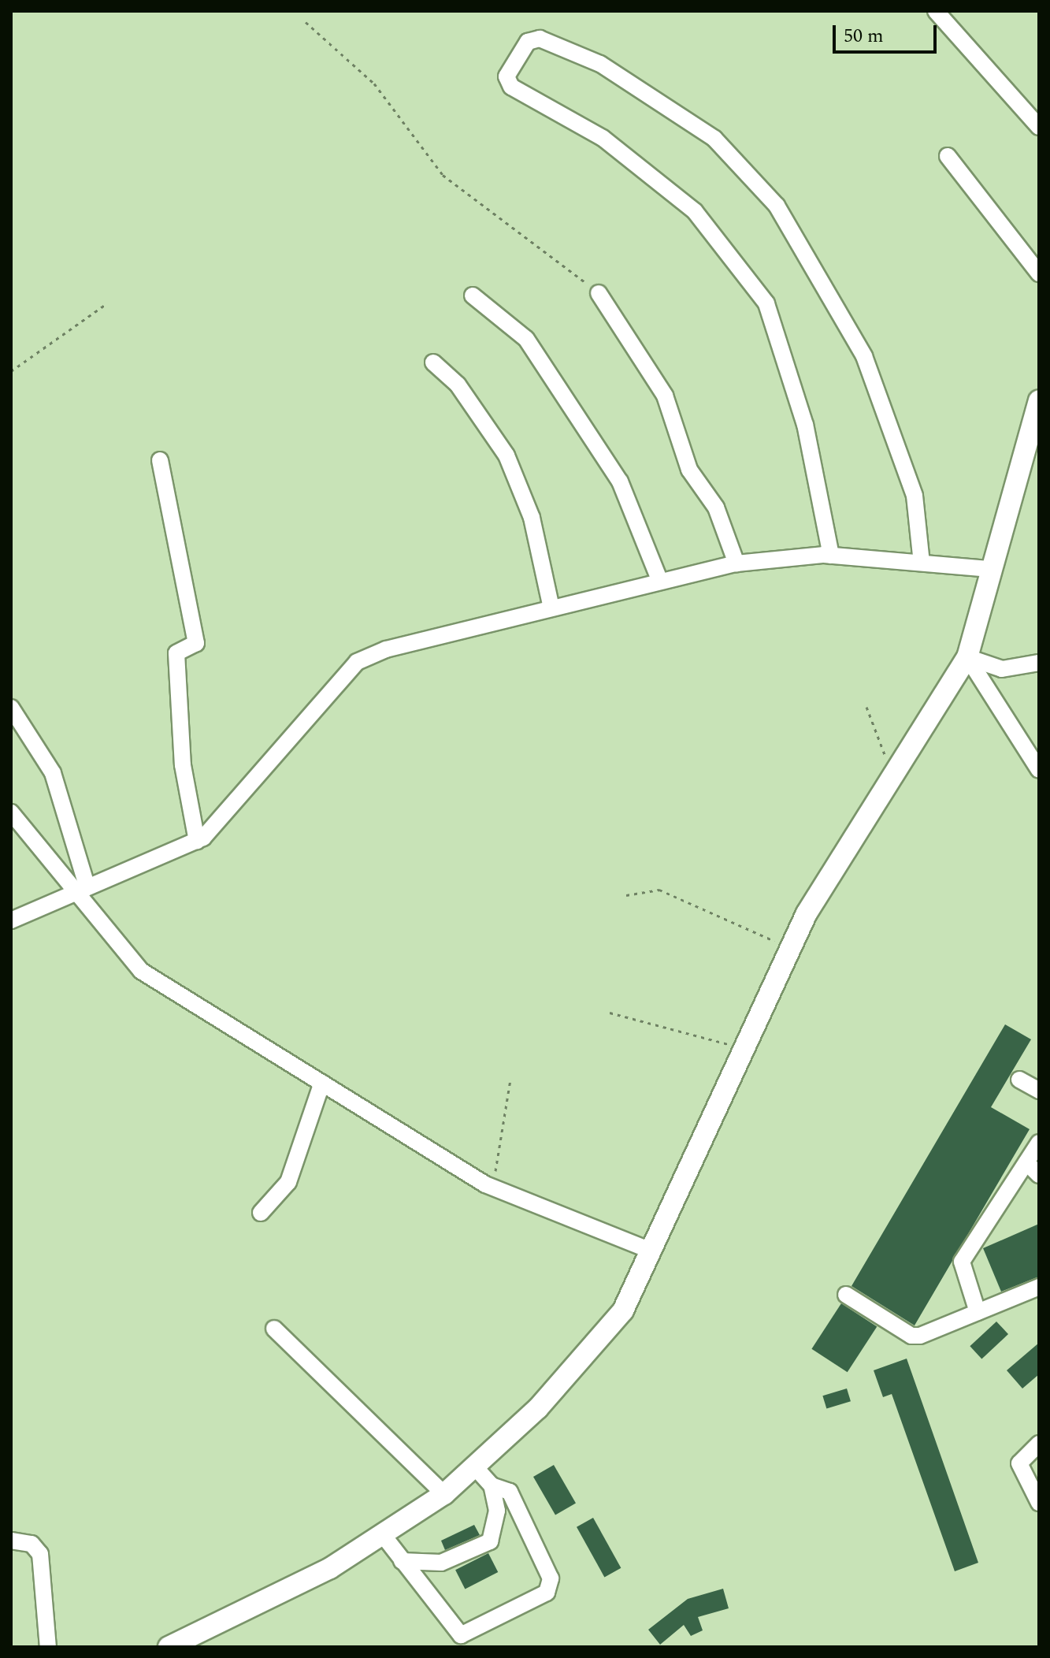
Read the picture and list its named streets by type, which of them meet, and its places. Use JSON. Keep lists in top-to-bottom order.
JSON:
{
  "scale_bar": "50 m"
}
